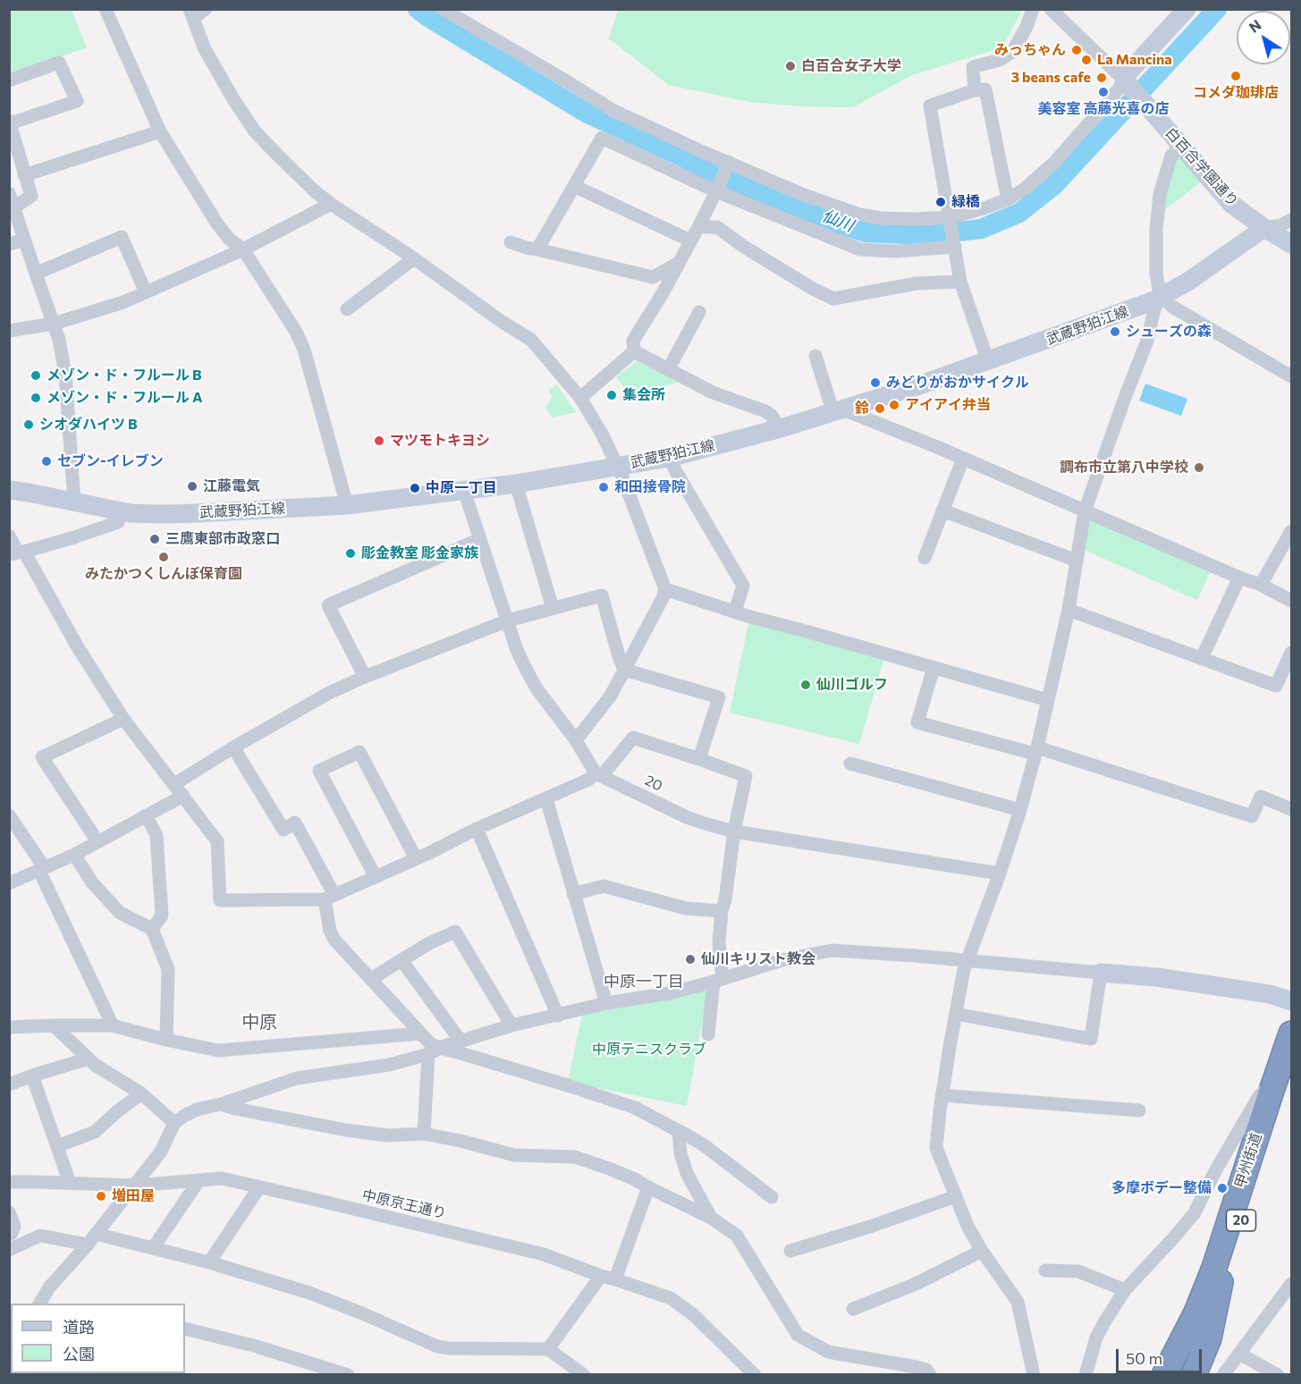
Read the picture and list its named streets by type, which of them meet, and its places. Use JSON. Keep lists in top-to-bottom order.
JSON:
{
  "streets": {
    "highway": ["20", "甲州街道"],
    "main road": ["白百合学園通り", "武蔵野狛江線"],
    "street": ["中原京王通り"]
  },
  "crossings": [
    ["白百合学園通り", "武蔵野狛江線"]
  ],
  "districts": ["中原一丁目", "中原"],
  "water": ["仙川"],
  "parks": ["中原テニスクラブ"],
  "places": [
    "みっちゃん",
    "La Mancina",
    "白百合女子大学",
    "コメダ珈琲店",
    "3 beans cafe",
    "美容室 高藤光喜の店",
    "緑橋",
    "シューズの森",
    "メゾン・ド・フルール B",
    "みどりがおかサイクル",
    "集会所",
    "メゾン・ド・フルール A",
    "アイアイ弁当",
    "鈴",
    "シオダハイツ B",
    "マツモトキヨシ",
    "セブン-イレブン",
    "調布市立第八中学校",
    "江藤電気",
    "和田接骨院",
    "中原一丁目",
    "三鷹東部市政窓口",
    "彫金教室 彫金家族",
    "みたかつくしんぼ保育園",
    "仙川ゴルフ",
    "仙川キリスト教会",
    "多摩ボデー整備",
    "増田屋"
  ],
  "legend": ["道路", "公園"],
  "scale_bar": "50 m",
  "north": "top left"
}
